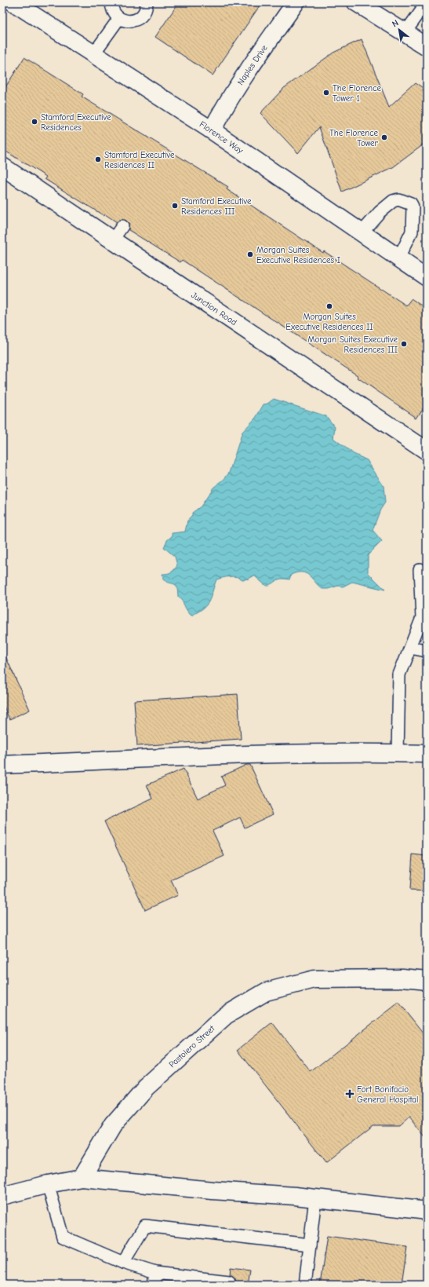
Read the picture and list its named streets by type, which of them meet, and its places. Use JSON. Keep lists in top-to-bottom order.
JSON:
{
  "streets": {
    "street": [
      "Naples Drive",
      "Florence Way",
      "Junction Road",
      "Pastolero Street"
    ]
  },
  "crossings": [
    ["Naples Drive", "Florence Way"]
  ],
  "places": {
    "other": [
      "The Florence Tower 1",
      "Stamford Executive Residences",
      "The Florence Tower",
      "Stamford Executive Residences II",
      "Stamford Executive Residences III",
      "Morgan Suites Executive Residences I",
      "Morgan Suites Executive Residences II",
      "Morgan Suites Executive Residences III"
    ],
    "health": ["Fort Bonifacio General Hospital"]
  },
  "north": "top left"
}
